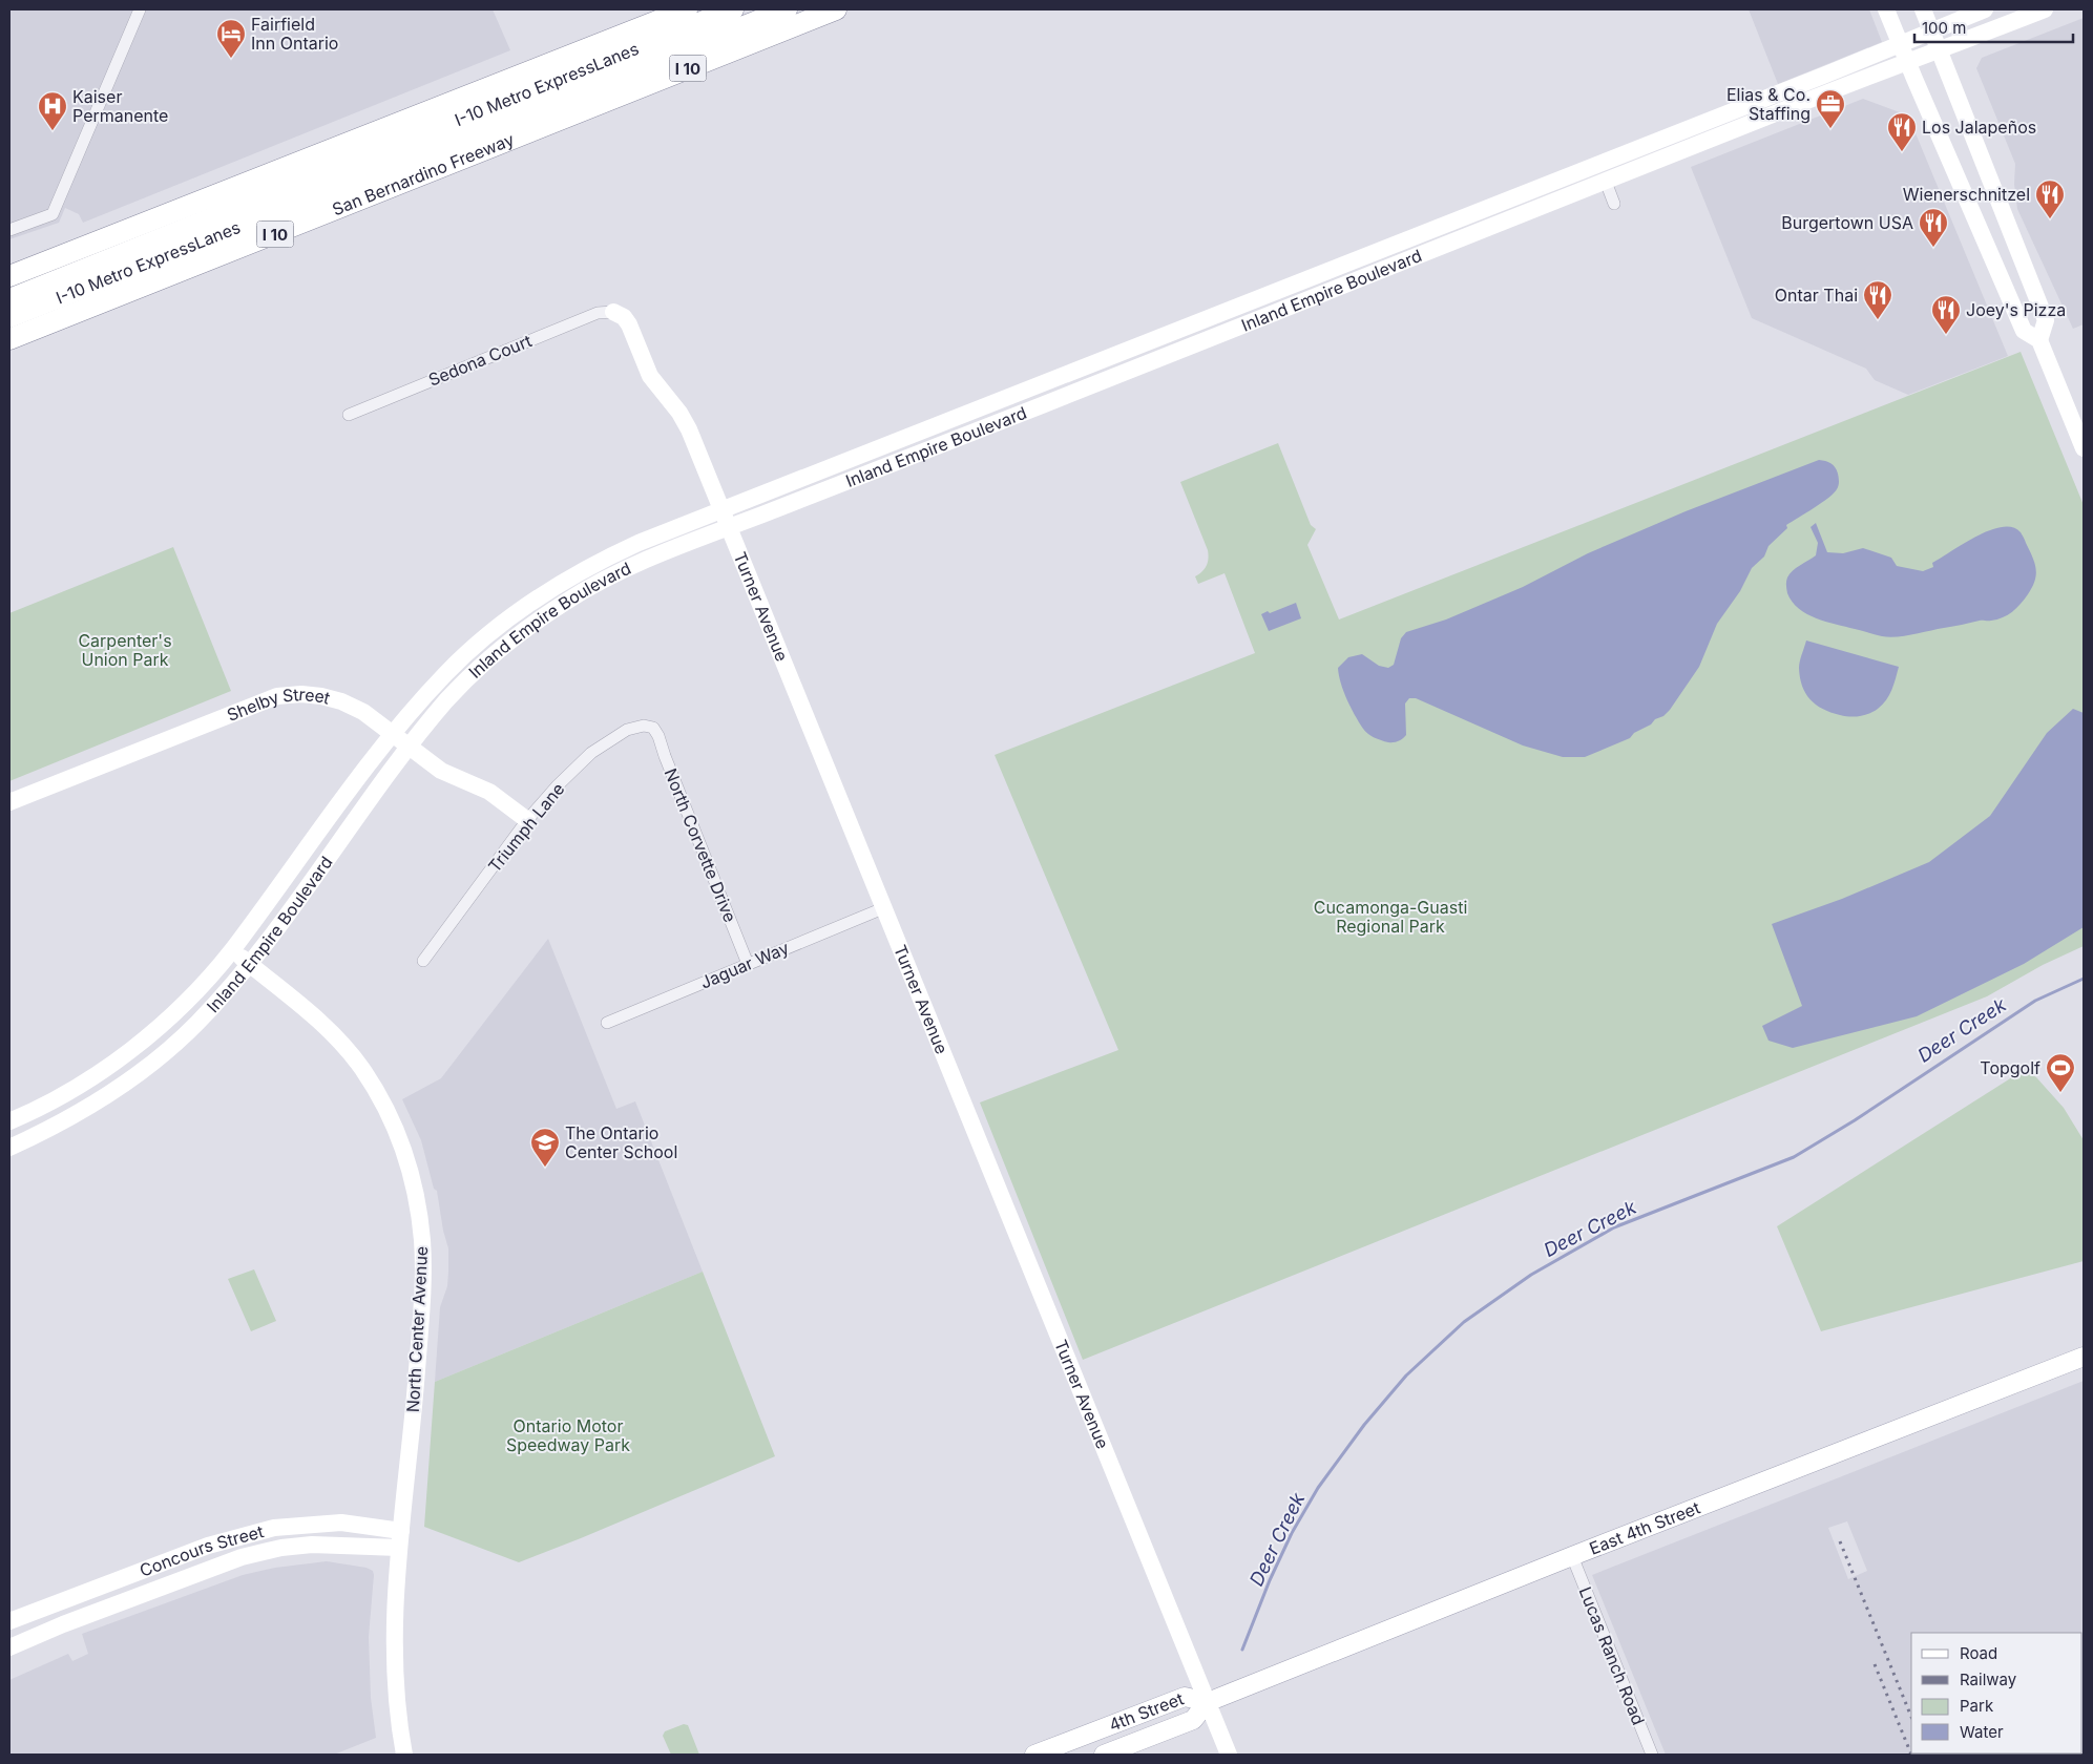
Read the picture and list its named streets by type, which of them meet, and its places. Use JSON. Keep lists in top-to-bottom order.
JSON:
{
  "streets": {
    "highway": ["I 10", "I-10 Metro ExpressLanes", "San Bernardino Freeway"],
    "main road": [
      "Inland Empire Boulevard",
      "Turner Avenue",
      "Shelby Street",
      "North Center Avenue",
      "East 4th Street",
      "Concours Street",
      "4th Street"
    ],
    "street": [
      "Sedona Court",
      "Triumph Lane",
      "North Corvette Drive",
      "Jaguar Way",
      "Lucas Ranch Road"
    ]
  },
  "crossings": [
    ["Inland Empire Boulevard", "Turner Avenue"],
    ["Inland Empire Boulevard", "Shelby Street"],
    ["Inland Empire Boulevard", "North Center Avenue"],
    ["Sedona Court", "Turner Avenue"],
    ["Turner Avenue", "Jaguar Way"],
    ["Turner Avenue", "East 4th Street"],
    ["Turner Avenue", "4th Street"],
    ["Shelby Street", "Triumph Lane"],
    ["Triumph Lane", "North Corvette Drive"],
    ["North Corvette Drive", "Jaguar Way"],
    ["North Center Avenue", "Concours Street"],
    ["East 4th Street", "Lucas Ranch Road"],
    ["East 4th Street", "4th Street"]
  ],
  "water": ["Deer Creek"],
  "parks": ["Carpenter's Union Park", "Cucamonga-Guasti Regional Park", "Ontario Motor Speedway Park"],
  "places": {
    "hotel": ["Fairfield Inn Ontario"],
    "office": ["Elias & Co. Staffing"],
    "hospital": ["Kaiser Permanente"],
    "restaurant": [
      "Los Jalapeños",
      "Wienerschnitzel",
      "Burgertown USA",
      "Ontar Thai",
      "Joey's Pizza"
    ],
    "sports": ["Topgolf"],
    "school or university": ["The Ontario Center School"]
  },
  "legend": [
    "Road",
    "Railway",
    "Park",
    "Water"
  ],
  "scale_bar": "100 m"
}
